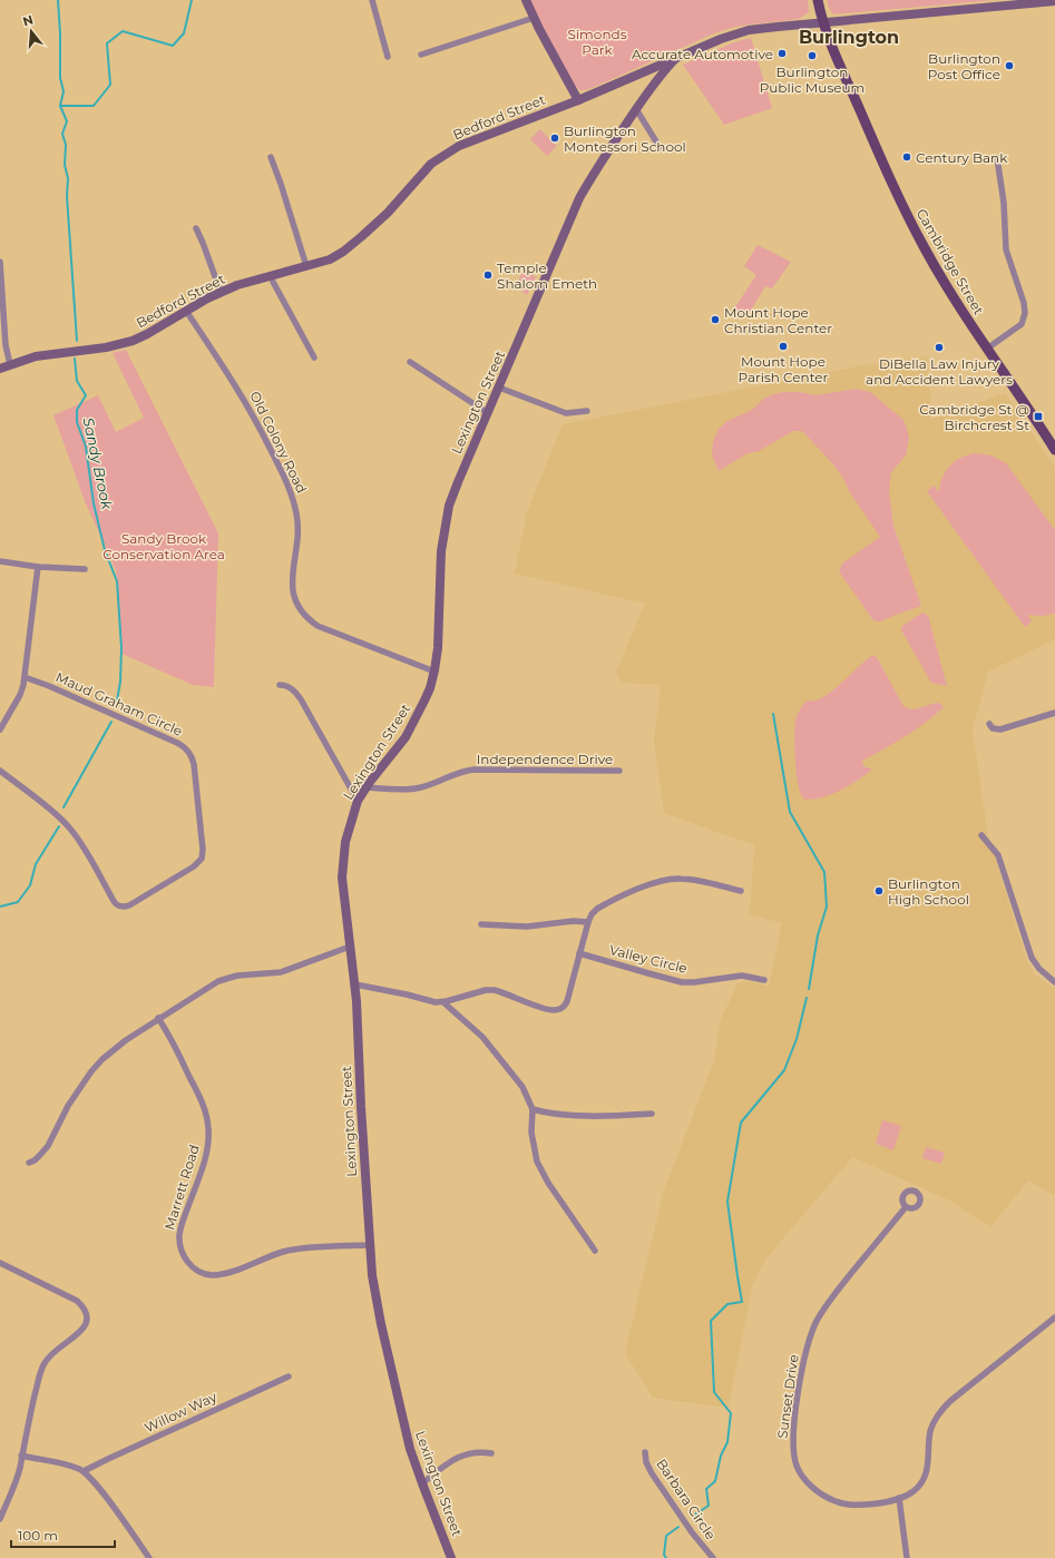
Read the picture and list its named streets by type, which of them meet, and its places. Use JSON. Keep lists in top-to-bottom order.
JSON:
{
  "streets": {
    "main road": ["Cambridge Street"],
    "street": [
      "Bedford Street",
      "Lexington Street",
      "Old Colony Road",
      "Maud Graham Circle",
      "Independence Drive",
      "Valley Circle",
      "Marrett Road",
      "Sunset Drive",
      "Willow Way",
      "Barbara Circle"
    ]
  },
  "crossings": [
    ["Bedford Street", "Cambridge Street"],
    ["Bedford Street", "Lexington Street"],
    ["Bedford Street", "Old Colony Road"],
    ["Lexington Street", "Old Colony Road"],
    ["Lexington Street", "Independence Drive"],
    ["Lexington Street", "Marrett Road"]
  ],
  "districts": ["Burlington"],
  "water": ["Sandy Brook"],
  "parks": ["Simonds Park", "Sandy Brook Conservation Area"],
  "places": {
    "other": [
      "Accurate Automotive",
      "Burlington Public Museum",
      "Burlington Post Office",
      "Burlington Montessori School",
      "Century Bank",
      "Temple Shalom Emeth",
      "Mount Hope Christian Center",
      "Mount Hope Parish Center",
      "DiBella Law Injury and Accident Lawyers",
      "Burlington High School"
    ],
    "transit": ["Cambridge St @ Birchcrest St"]
  },
  "scale_bar": "100 m",
  "north": "top"
}
